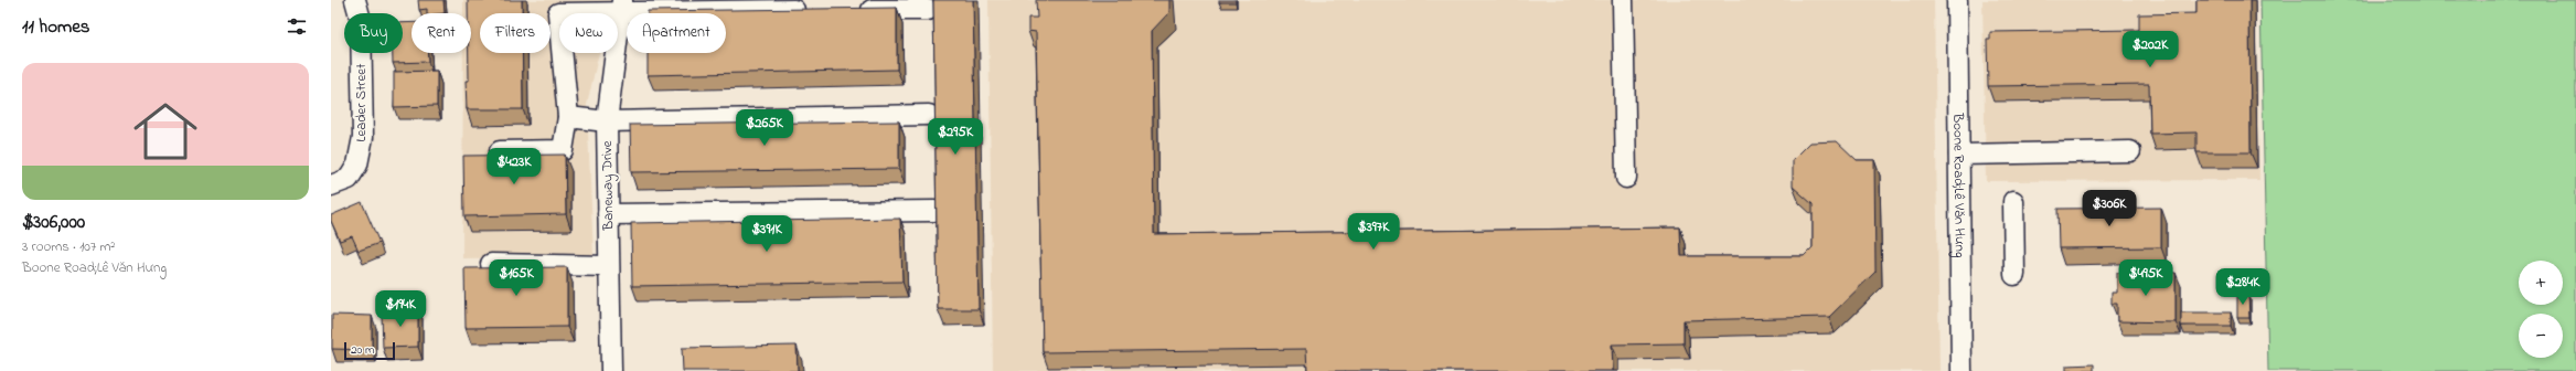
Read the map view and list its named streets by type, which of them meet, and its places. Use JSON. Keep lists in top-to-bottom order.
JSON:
{
  "streets": {
    "street": ["Leader Street", "Baneway Drive", "Boone Road;Lê Văn Hưng"]
  },
  "scale_bar": "20 m",
  "page": {
    "heading": "11 homes",
    "chip": [
      "Buy",
      "Rent",
      "Filters",
      "New",
      "Apartment"
    ],
    "price": [
      "$202K",
      "$265K",
      "$295K",
      "$423K",
      "$306K",
      "$397K",
      "$391K",
      "$165K",
      "$495K",
      "$284K",
      "$194K"
    ],
    "list": [
      {
        "name": "$306,000",
        "note": "3 rooms · 107 m² · Boone Road;Lê Văn Hưng"
      }
    ],
    "map_buttons": ["+", "−"],
    "scale": "20 m"
  }
}
